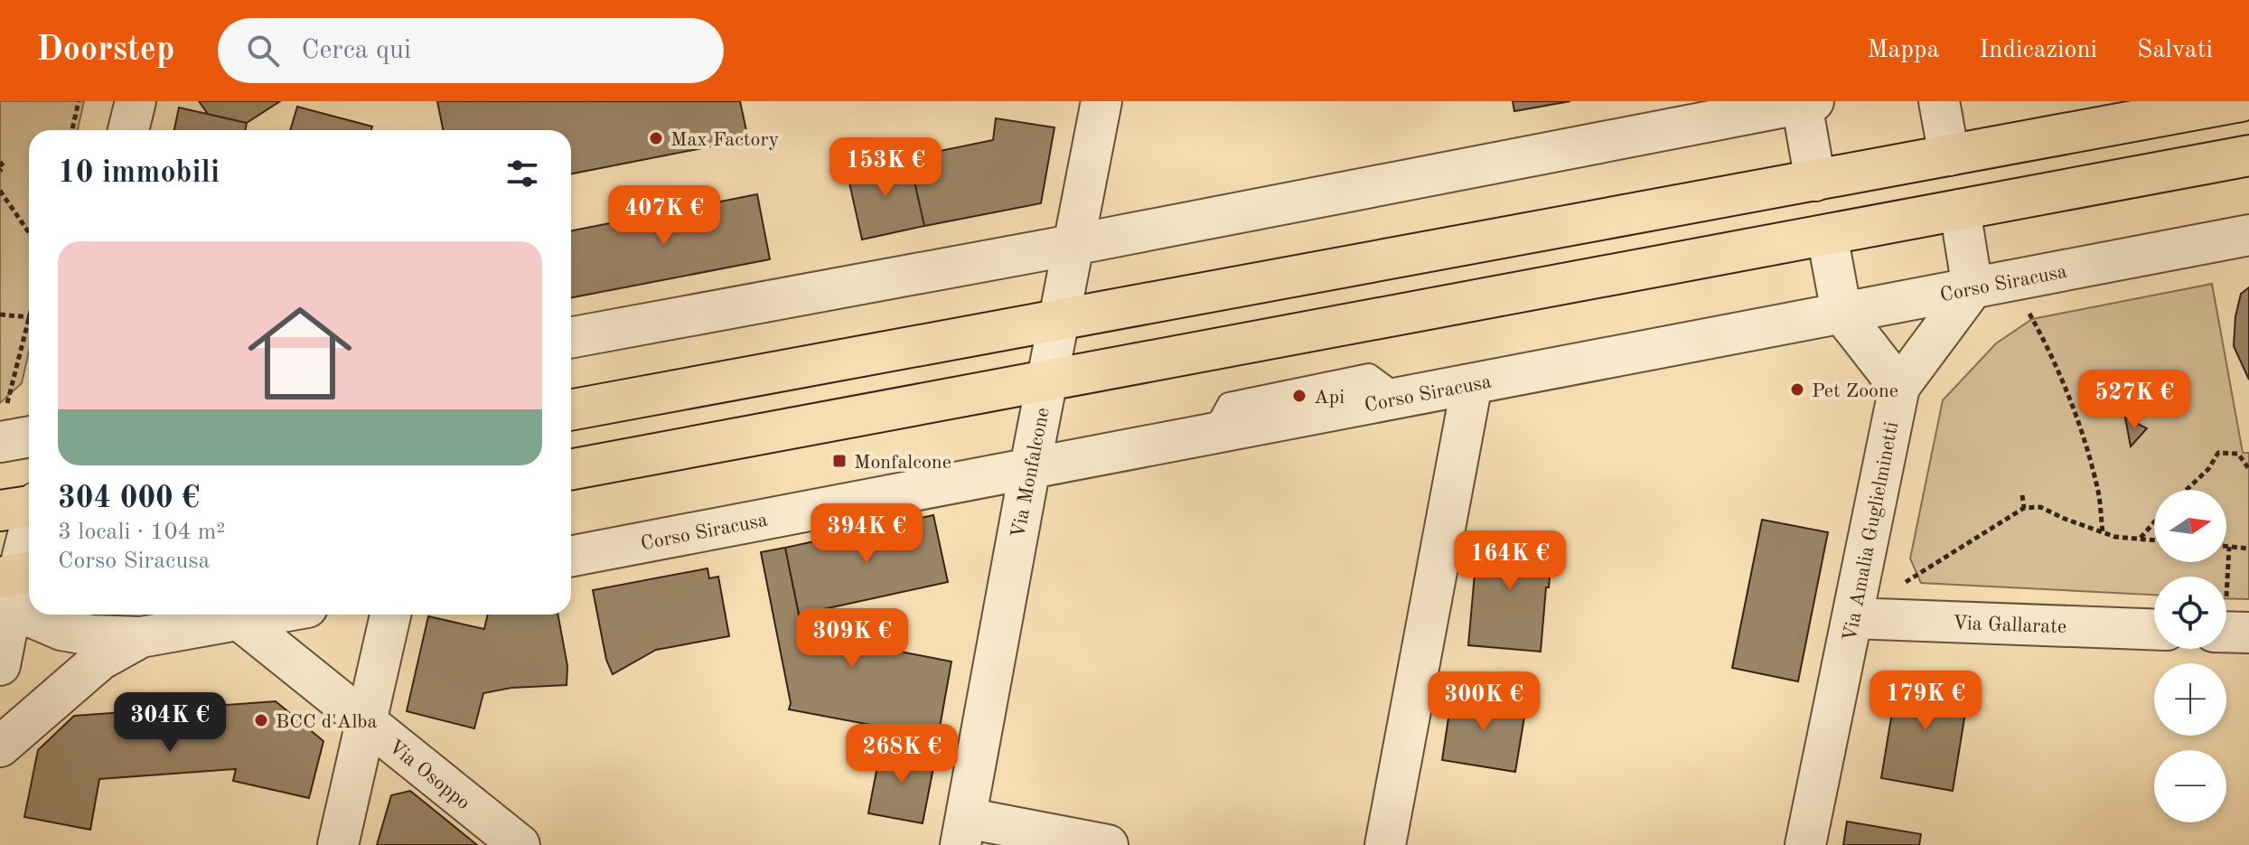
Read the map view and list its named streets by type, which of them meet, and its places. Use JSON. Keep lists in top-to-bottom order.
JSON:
{
  "streets": {
    "street": [
      "Corso Siracusa",
      "Via Monfalcone",
      "Via Amalia Guglielminetti",
      "Via Gallarate",
      "Via Osoppo"
    ]
  },
  "crossings": [
    ["Corso Siracusa", "Via Monfalcone"],
    ["Corso Siracusa", "Via Amalia Guglielminetti"],
    ["Via Amalia Guglielminetti", "Via Gallarate"]
  ],
  "places": {
    "other": [
      "Max Factory",
      "Pet Zoone",
      "Api",
      "BCC d'Alba"
    ],
    "transit": ["Monfalcone"]
  },
  "north": "right",
  "page": {
    "header": "Doorstep",
    "search": "Cerca qui",
    "nav": ["Mappa", "Indicazioni", "Salvati"],
    "heading": "10 immobili",
    "price": [
      "153K €",
      "407K €",
      "527K €",
      "394K €",
      "164K €",
      "309K €",
      "179K €",
      "300K €",
      "304K €",
      "268K €"
    ],
    "list": [
      {
        "name": "304 000 €",
        "note": "3 locali · 104 m² · Corso Siracusa"
      }
    ],
    "map_buttons": ["+", "−"]
  }
}
